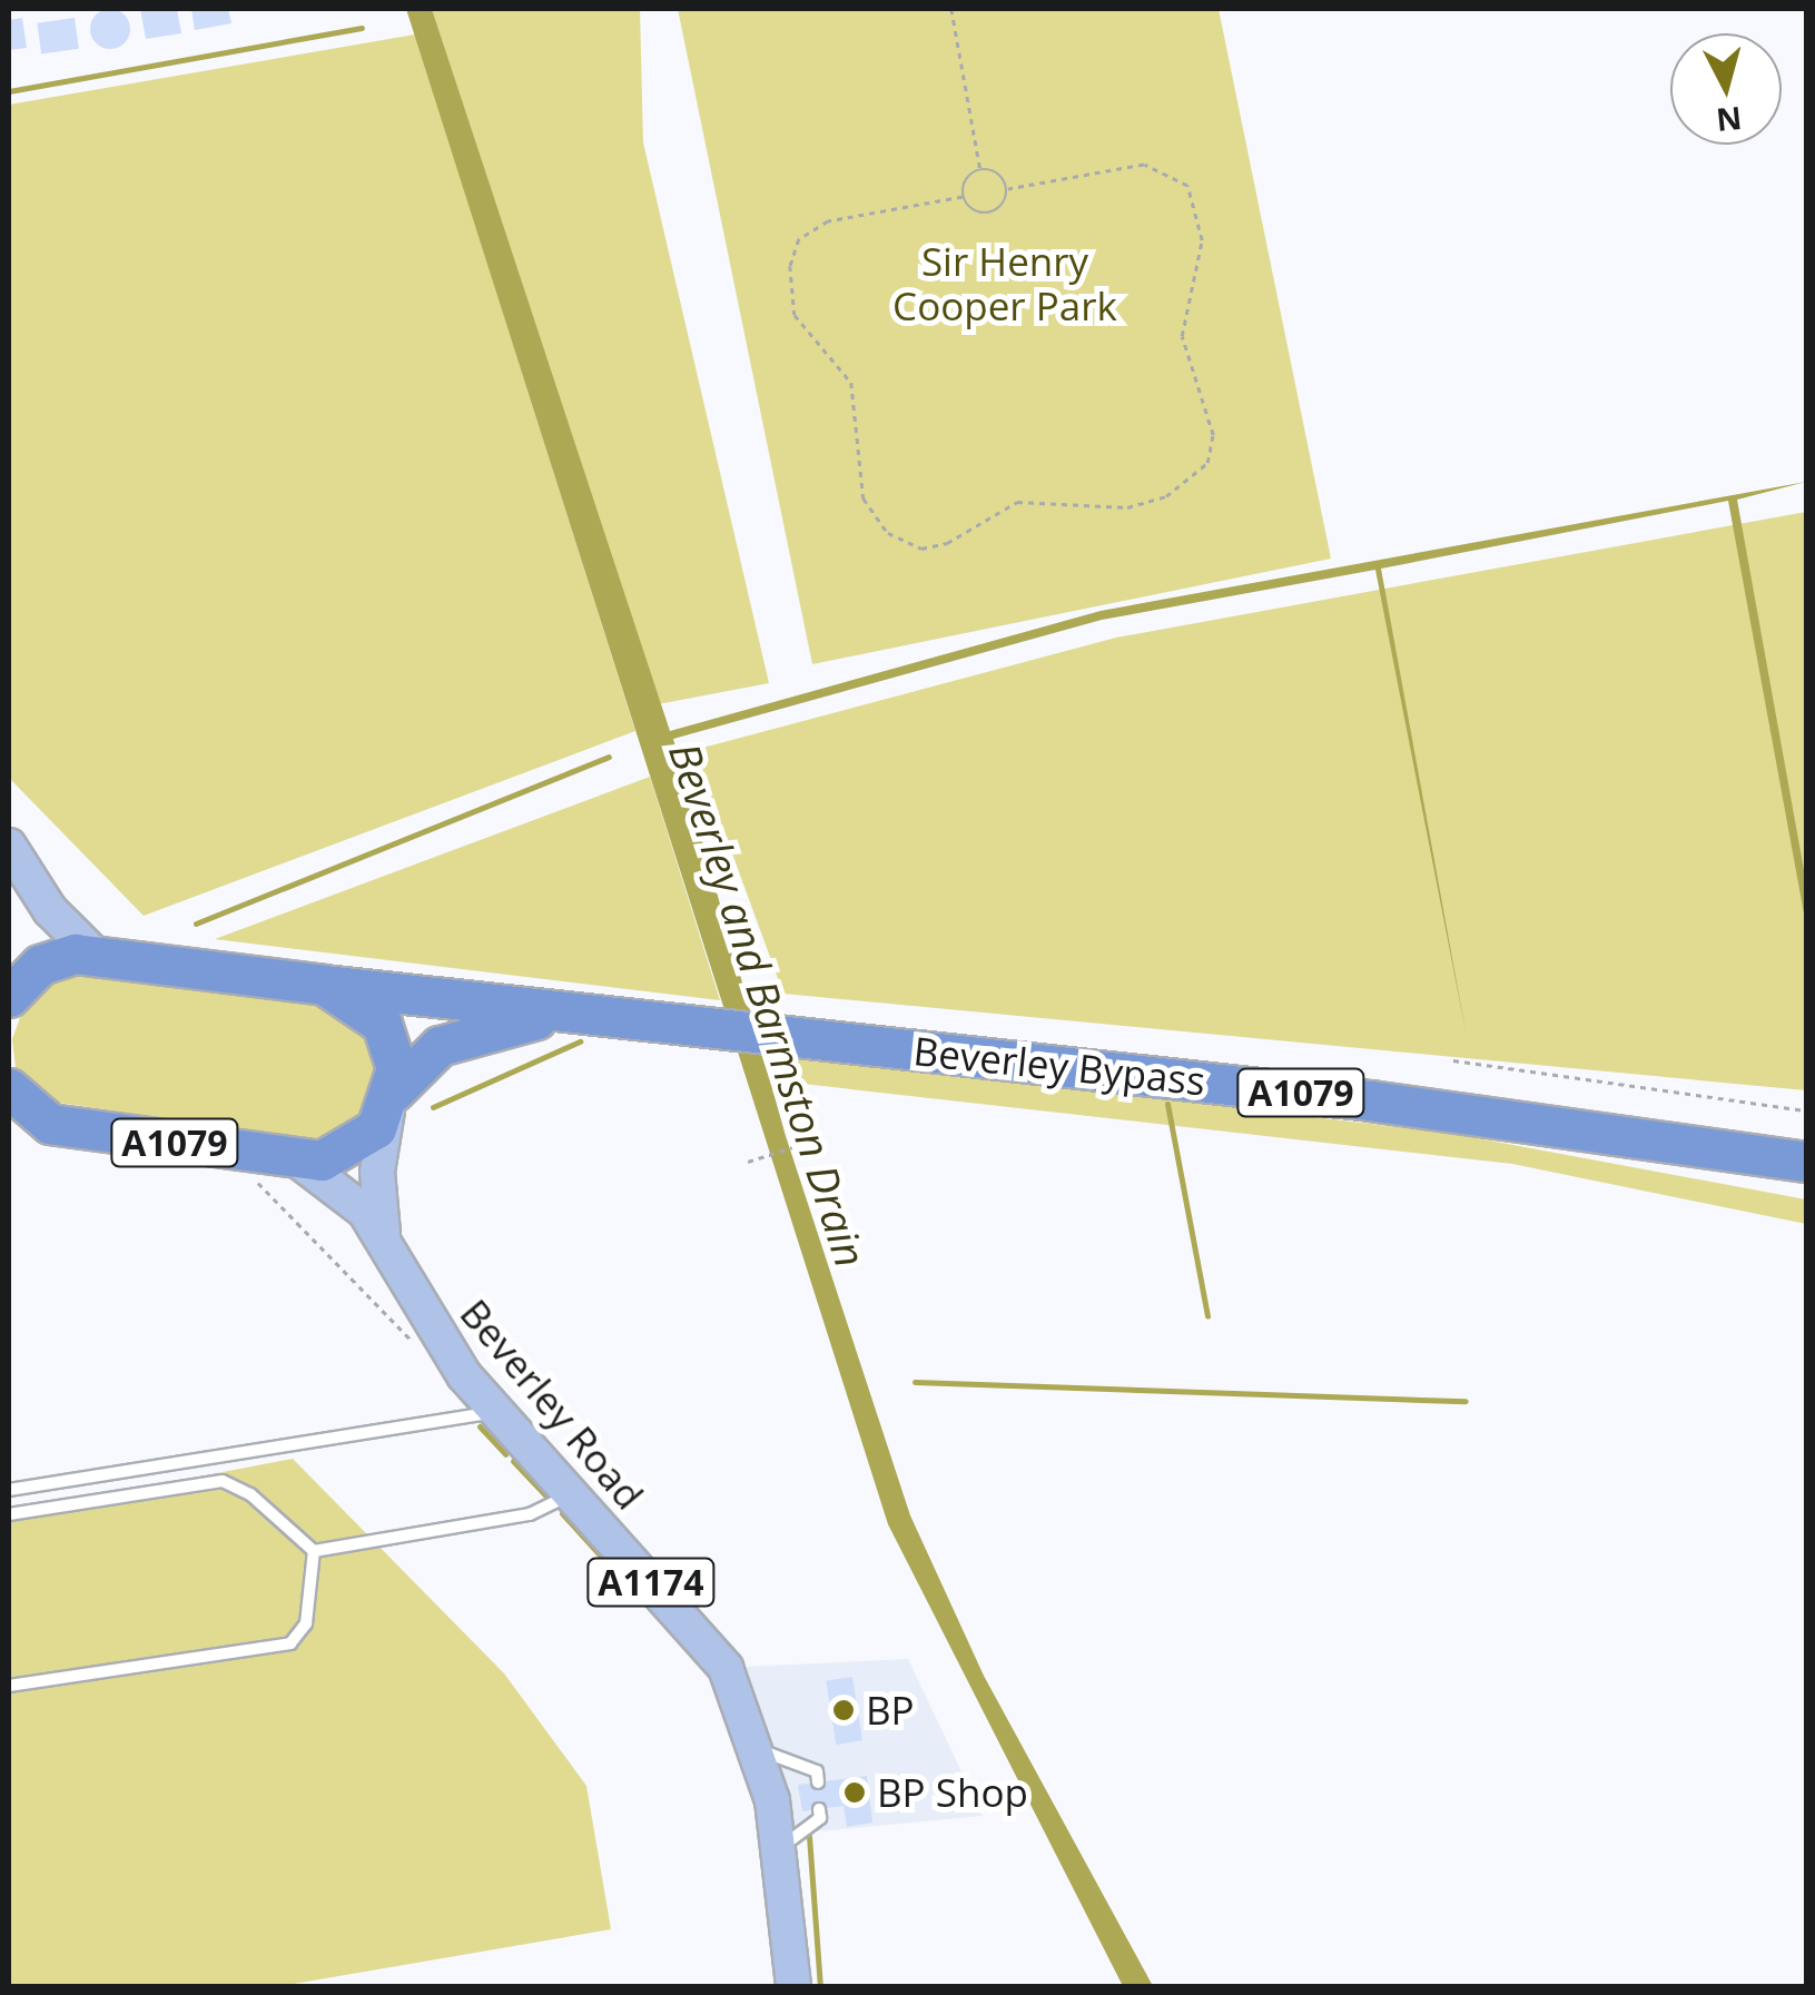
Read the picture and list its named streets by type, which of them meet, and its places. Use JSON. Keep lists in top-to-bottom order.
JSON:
{
  "streets": {
    "highway": ["Beverley Bypass", "A1079"],
    "main road": ["Beverley Road", "A1174"]
  },
  "crossings": [
    ["Beverley Bypass", "A1079"],
    ["Beverley Bypass", "Beverley Road"],
    ["A1079", "Beverley Road"]
  ],
  "water": ["Beverley and Barmston Drain"],
  "parks": ["Sir Henry Cooper Park"],
  "places": ["BP", "BP Shop"],
  "north": "bottom"
}
